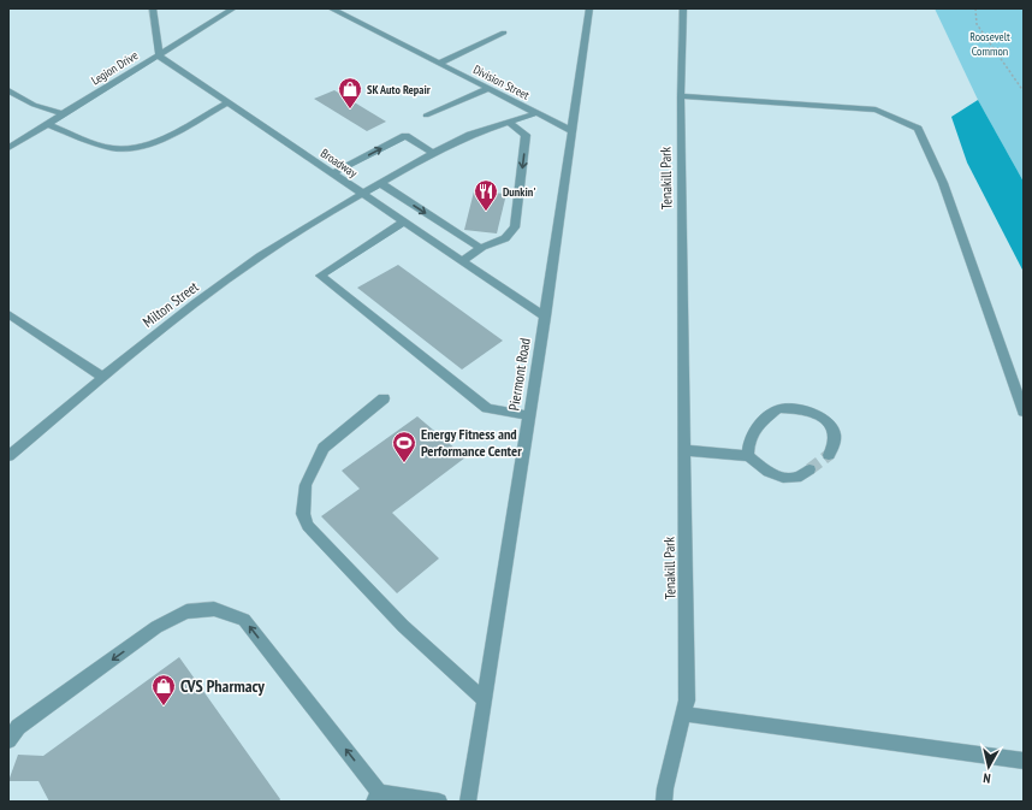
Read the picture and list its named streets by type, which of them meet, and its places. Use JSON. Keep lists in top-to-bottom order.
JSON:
{
  "streets": {
    "street": [
      "Legion Drive",
      "Division Street",
      "Broadway",
      "Tenakill Park",
      "Milton Street",
      "Piermont Road"
    ]
  },
  "crossings": [
    ["Legion Drive", "Broadway"],
    ["Division Street", "Milton Street"],
    ["Division Street", "Piermont Road"],
    ["Broadway", "Milton Street"],
    ["Broadway", "Piermont Road"]
  ],
  "parks": ["Roosevelt Common"],
  "places": {
    "shop": ["SK Auto Repair", "CVS Pharmacy"],
    "restaurant": ["Dunkin'"],
    "sports": ["Energy Fitness and Performance Center"]
  },
  "north": "bottom"
}
